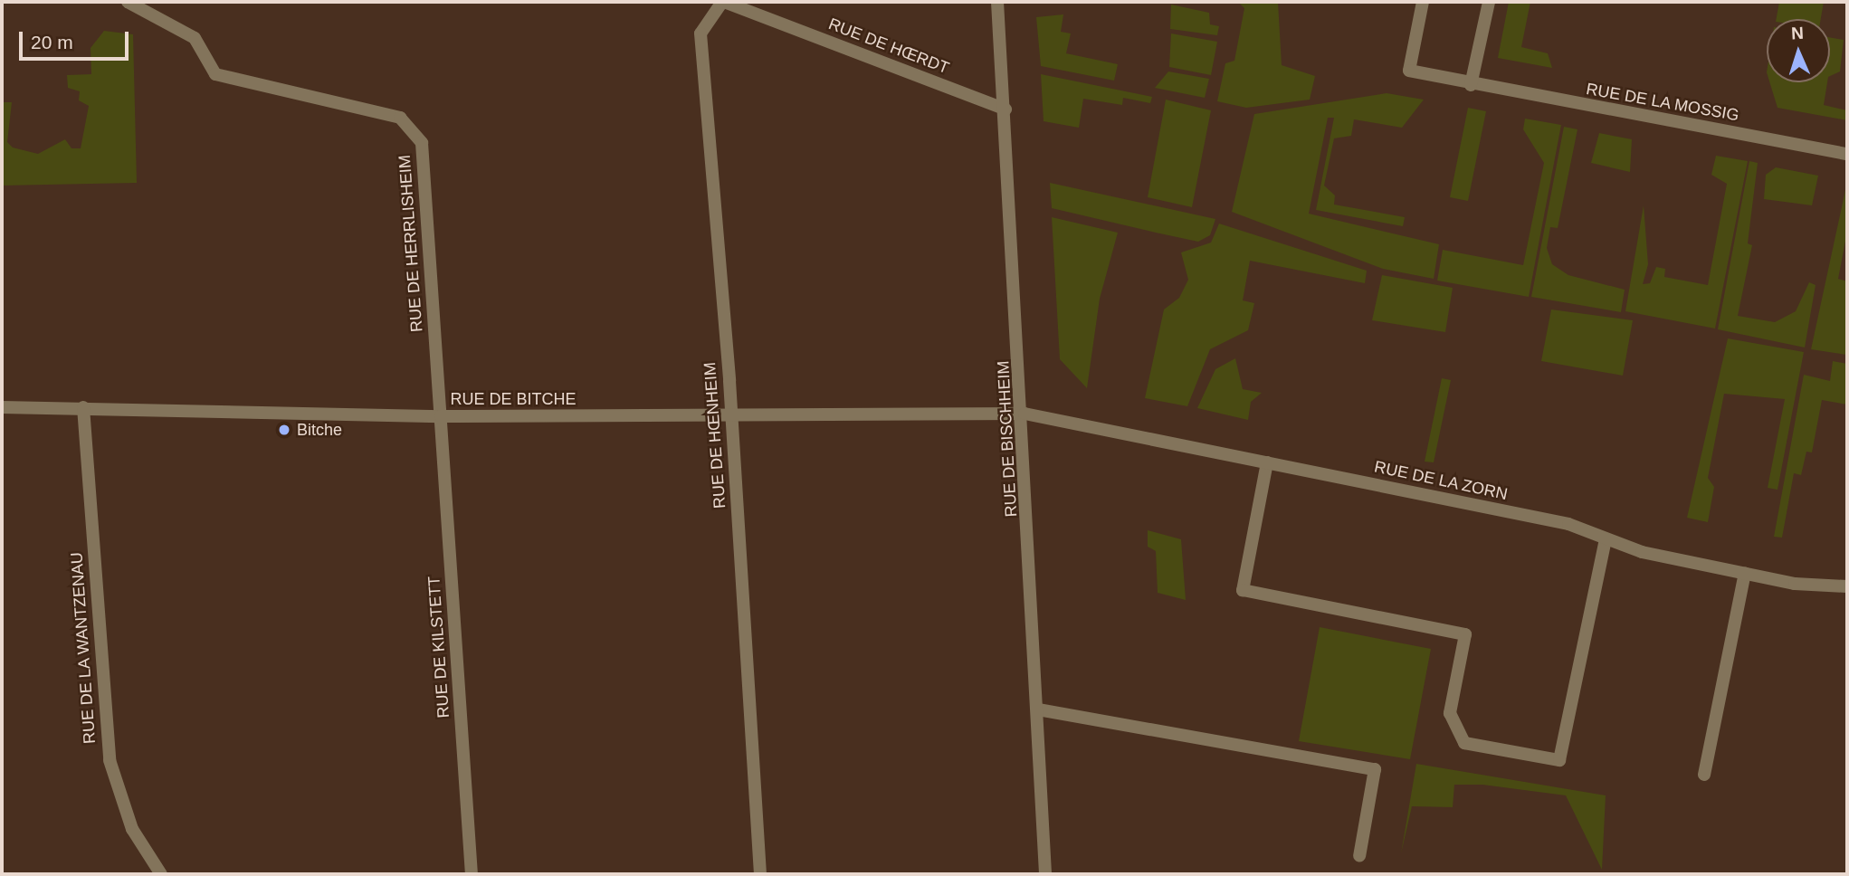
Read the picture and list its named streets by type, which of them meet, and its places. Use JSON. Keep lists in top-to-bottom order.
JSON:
{
  "streets": {
    "street": [
      "RUE DE HŒRDT",
      "RUE DE LA MOSSIG",
      "RUE DE HERRLISHEIM",
      "RUE DE BITCHE",
      "RUE DE HŒNHEIM",
      "RUE DE BISCHHEIM",
      "RUE DE LA ZORN",
      "RUE DE KILSTETT",
      "RUE DE LA WANTZENAU"
    ]
  },
  "crossings": [
    ["RUE DE HŒRDT", "RUE DE HŒNHEIM"],
    ["RUE DE HŒRDT", "RUE DE BISCHHEIM"],
    ["RUE DE HERRLISHEIM", "RUE DE BITCHE"],
    ["RUE DE HERRLISHEIM", "RUE DE KILSTETT"],
    ["RUE DE BITCHE", "RUE DE HŒNHEIM"],
    ["RUE DE BITCHE", "RUE DE BISCHHEIM"],
    ["RUE DE BITCHE", "RUE DE LA ZORN"],
    ["RUE DE BITCHE", "RUE DE KILSTETT"],
    ["RUE DE BITCHE", "RUE DE LA WANTZENAU"],
    ["RUE DE BISCHHEIM", "RUE DE LA ZORN"]
  ],
  "places": ["Bitche"],
  "scale_bar": "20 m",
  "north": "top"
}
